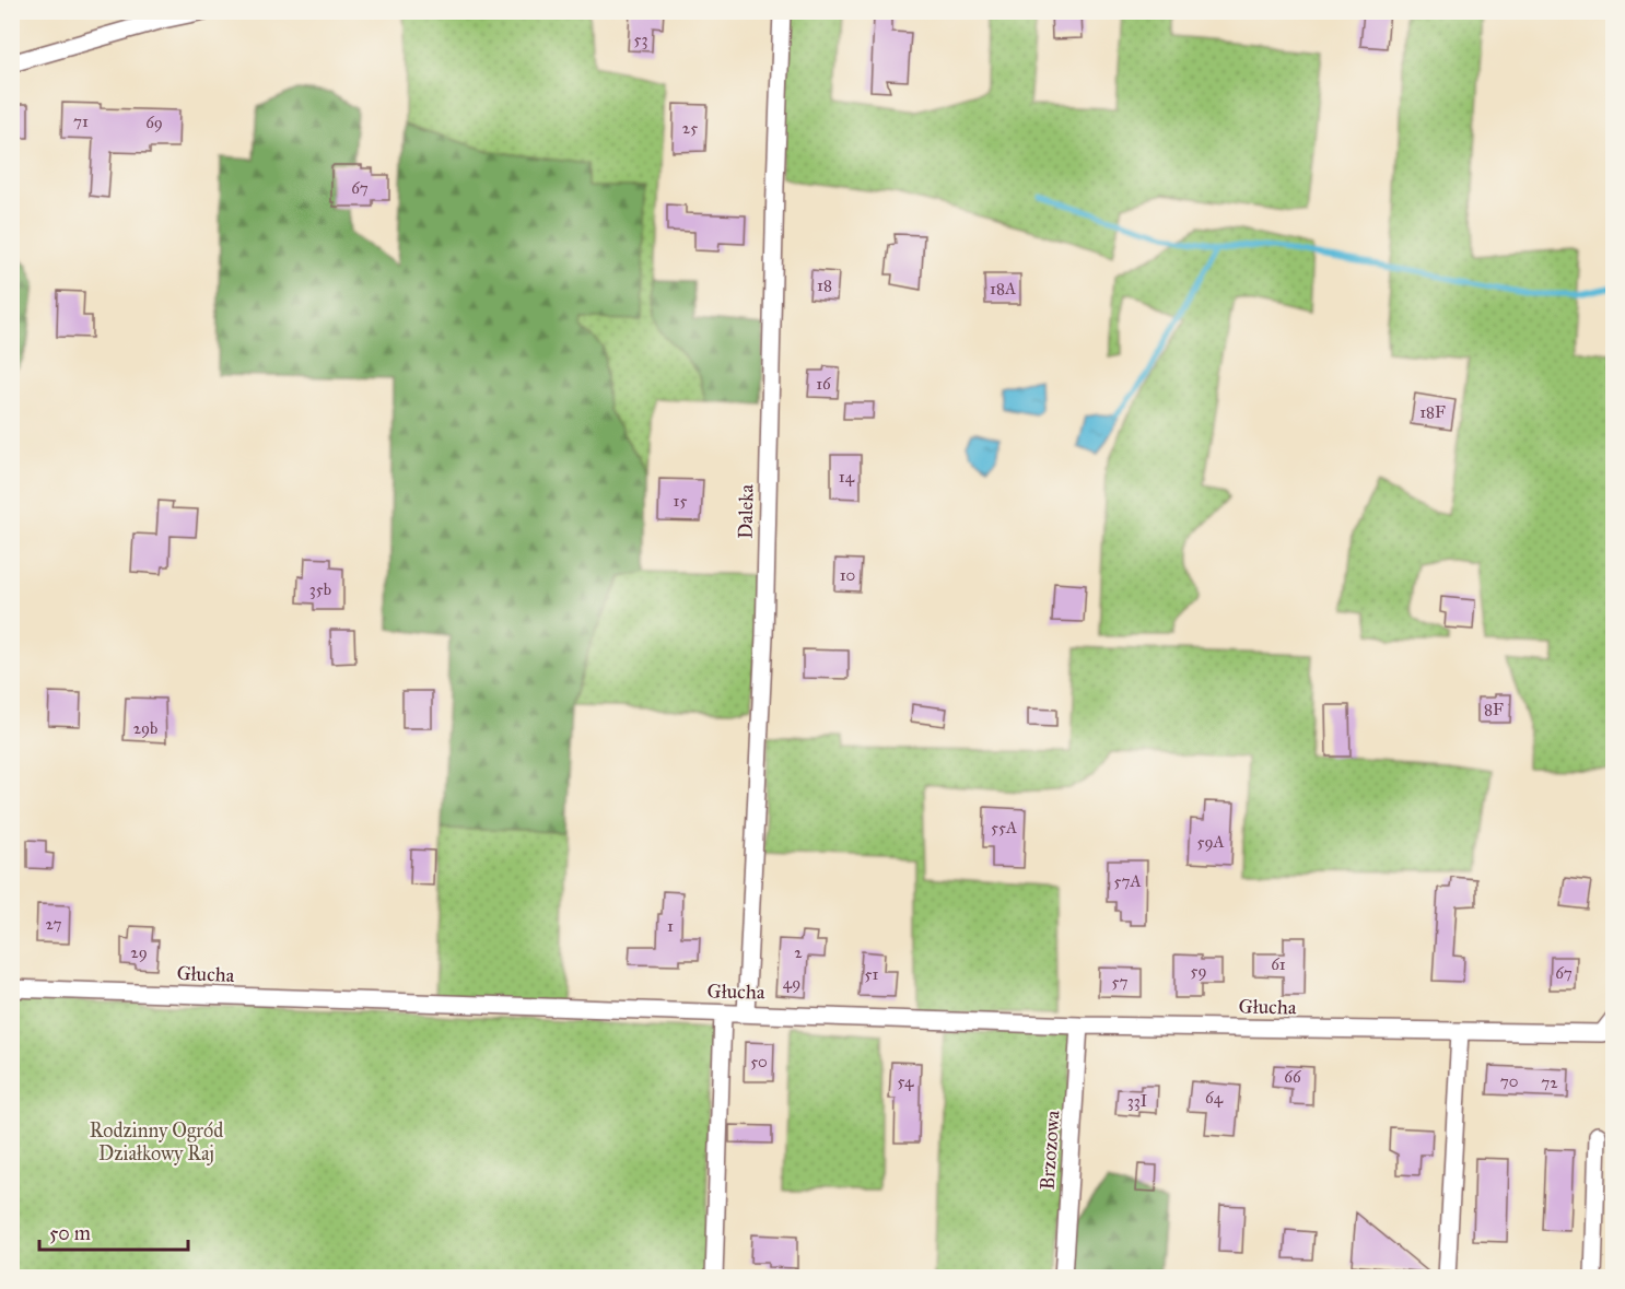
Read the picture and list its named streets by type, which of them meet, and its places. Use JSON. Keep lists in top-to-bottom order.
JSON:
{
  "streets": {
    "street": ["Daleka", "Głucha", "Brzozowa"]
  },
  "crossings": [
    ["Daleka", "Głucha"],
    ["Głucha", "Brzozowa"]
  ],
  "parks": ["Rodzinny Ogród Działkowy Raj"],
  "house_numbers": [
    "53",
    "71",
    "69",
    "25",
    "67",
    "18",
    "18A",
    "16",
    "18F",
    "14",
    "15",
    "10",
    "35b",
    "8F",
    "29b",
    "55A",
    "59A",
    "57A",
    "27",
    "1",
    "29",
    "2",
    "61",
    "59",
    "67",
    "51",
    "57",
    "49",
    "50",
    "66",
    "54",
    "70",
    "72",
    "64",
    "33I"
  ],
  "scale_bar": "50 m"
}
